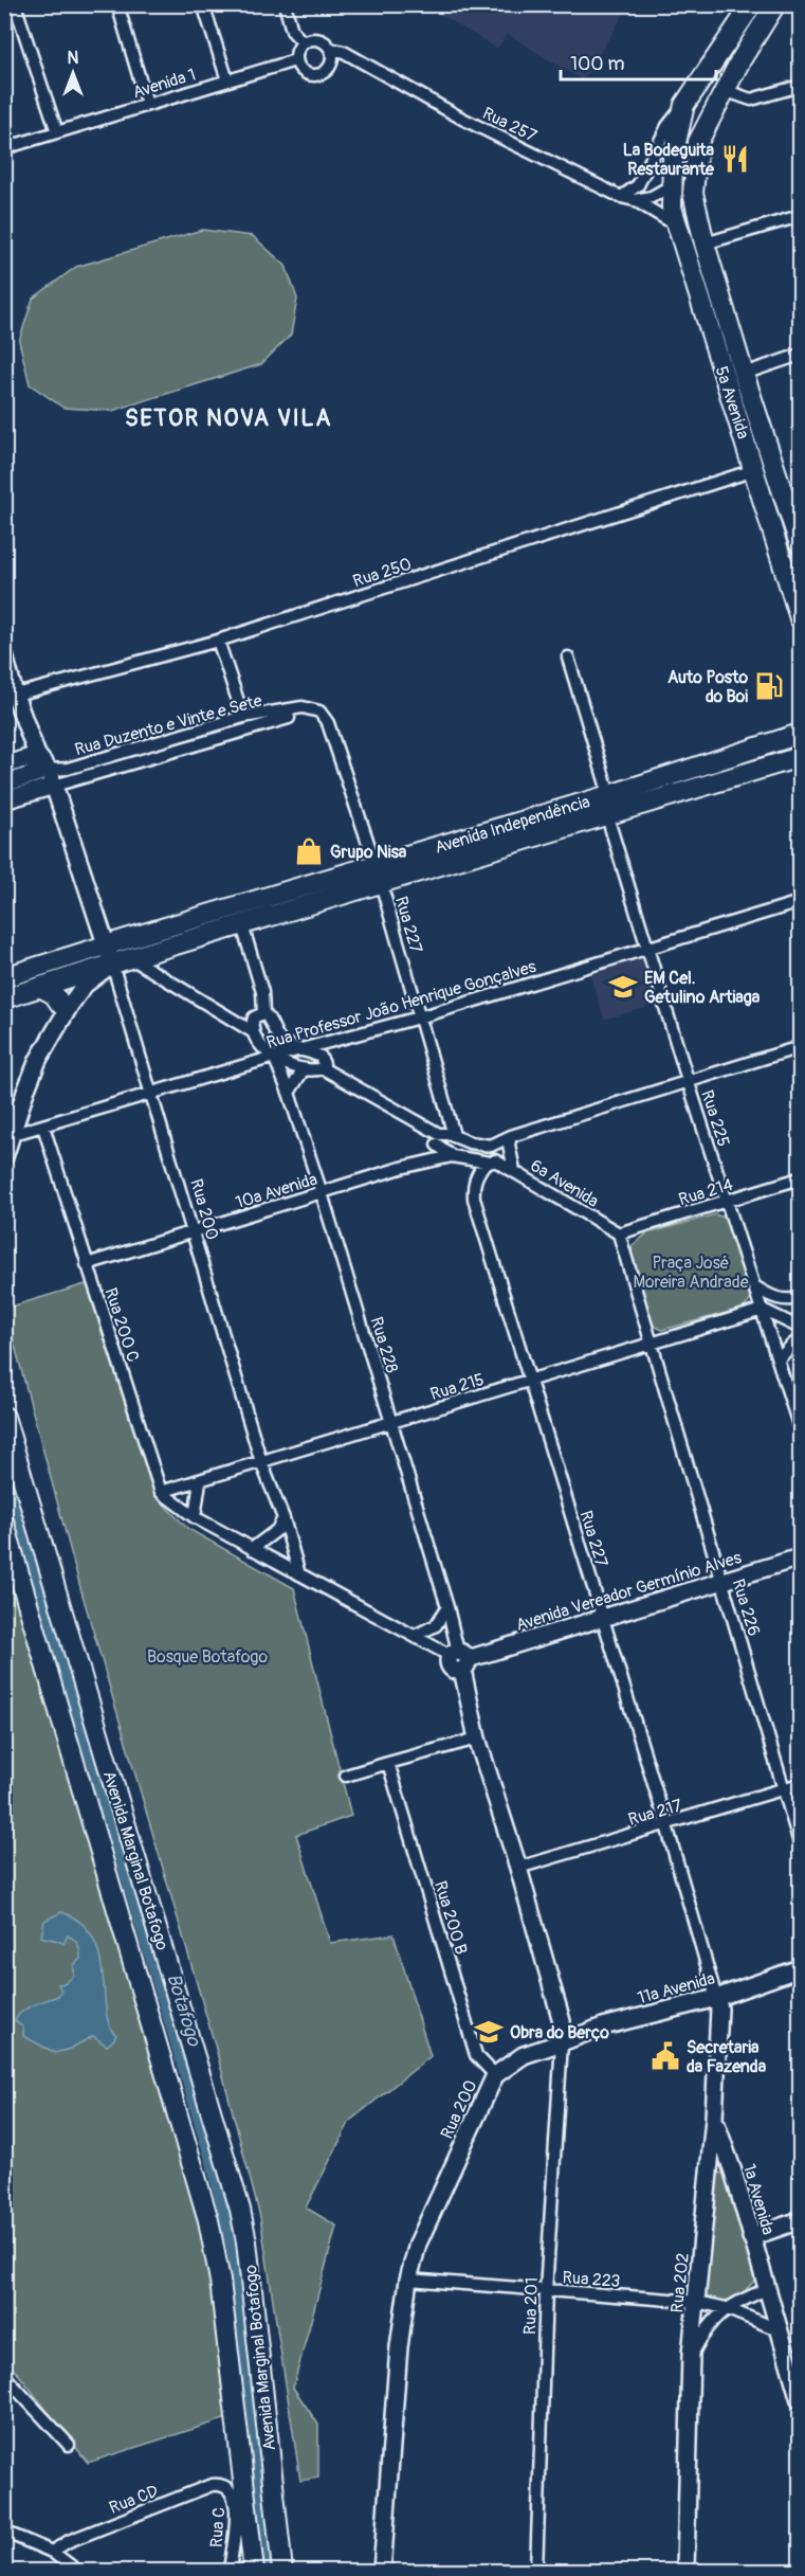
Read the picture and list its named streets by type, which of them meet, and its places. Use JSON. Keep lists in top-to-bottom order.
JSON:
{
  "streets": {
    "main road": ["5ª Avenida", "Avenida Independência", "Avenida Marginal Botafogo"],
    "street": [
      "Avenida 1",
      "Rua 257",
      "Rua 250",
      "Rua Duzento e Vinte e Sete",
      "Rua 227",
      "Rua Professor João Henrique Gonçalves",
      "Rua 225",
      "6ª Avenida",
      "10ª Avenida",
      "Rua 214",
      "Rua 200",
      "Rua 200 C",
      "Rua 228",
      "Rua 215",
      "Avenida Vereador Germínio Alves",
      "Rua 226",
      "Rua 217",
      "Rua 200 B",
      "11ª Avenida",
      "1ª Avenida",
      "Rua 223",
      "Rua 202",
      "Rua 201",
      "Rua CD",
      "Rua C"
    ]
  },
  "crossings": [
    ["Avenida 1", "Rua 257"],
    ["Rua 257", "5ª Avenida"],
    ["5ª Avenida", "Rua 250"],
    ["Rua 250", "Rua 200"],
    ["Rua Duzento e Vinte e Sete", "Rua 227"],
    ["Rua Duzento e Vinte e Sete", "Rua 200"],
    ["Avenida Independência", "Rua 227"],
    ["Avenida Independência", "Rua 225"],
    ["Avenida Independência", "Rua 200"],
    ["Rua 227", "Rua Professor João Henrique Gonçalves"],
    ["Rua 227", "6ª Avenida"],
    ["Rua 227", "Rua 215"],
    ["Rua 227", "Avenida Vereador Germínio Alves"],
    ["Rua 227", "Rua 217"],
    ["Rua 227", "11ª Avenida"],
    ["Rua 227", "Rua 202"],
    ["Rua Professor João Henrique Gonçalves", "Rua 225"],
    ["Rua Professor João Henrique Gonçalves", "6ª Avenida"],
    ["Rua Professor João Henrique Gonçalves", "Rua 200"],
    ["Rua Professor João Henrique Gonçalves", "Rua 200 C"],
    ["Rua Professor João Henrique Gonçalves", "Rua 228"],
    ["Rua 225", "Rua 214"],
    ["Rua 225", "Rua 215"],
    ["6ª Avenida", "10ª Avenida"],
    ["6ª Avenida", "Rua 214"],
    ["6ª Avenida", "Rua 226"],
    ["10ª Avenida", "Rua 200"],
    ["10ª Avenida", "Rua 200 C"],
    ["10ª Avenida", "Rua 228"],
    ["Rua 214", "Rua 226"],
    ["Rua 200", "Rua 215"],
    ["Rua 200", "Rua 200 B"],
    ["Rua 200", "11ª Avenida"],
    ["Rua 200", "Rua 223"],
    ["Rua 200", "Rua 201"],
    ["Rua 200 C", "Rua 215"],
    ["Rua 228", "Rua 215"],
    ["Rua 228", "Avenida Vereador Germínio Alves"],
    ["Rua 215", "Rua 226"],
    ["Avenida Vereador Germínio Alves", "Rua 226"],
    ["Rua 226", "Rua 217"],
    ["11ª Avenida", "Rua 202"],
    ["11ª Avenida", "Rua 201"],
    ["1ª Avenida", "Rua 223"],
    ["1ª Avenida", "Rua 202"],
    ["Rua 223", "Rua 202"],
    ["Rua 223", "Rua 201"],
    ["Rua CD", "Rua C"]
  ],
  "districts": ["SETOR NOVA VILA"],
  "water": ["Botafogo"],
  "parks": ["Praça José Moreira Andrade", "Bosque Botafogo"],
  "places": {
    "restaurant": ["La Bodeguita Restaurante"],
    "fuel station": ["Auto Posto do Boi"],
    "shop": ["Grupo Nisa"],
    "school or university": ["EM Cel. Getulino Artiaga", "Obra do Berço"],
    "public building": ["Secretaria da Fazenda"]
  },
  "scale_bar": "100 m",
  "north": "top"
}
